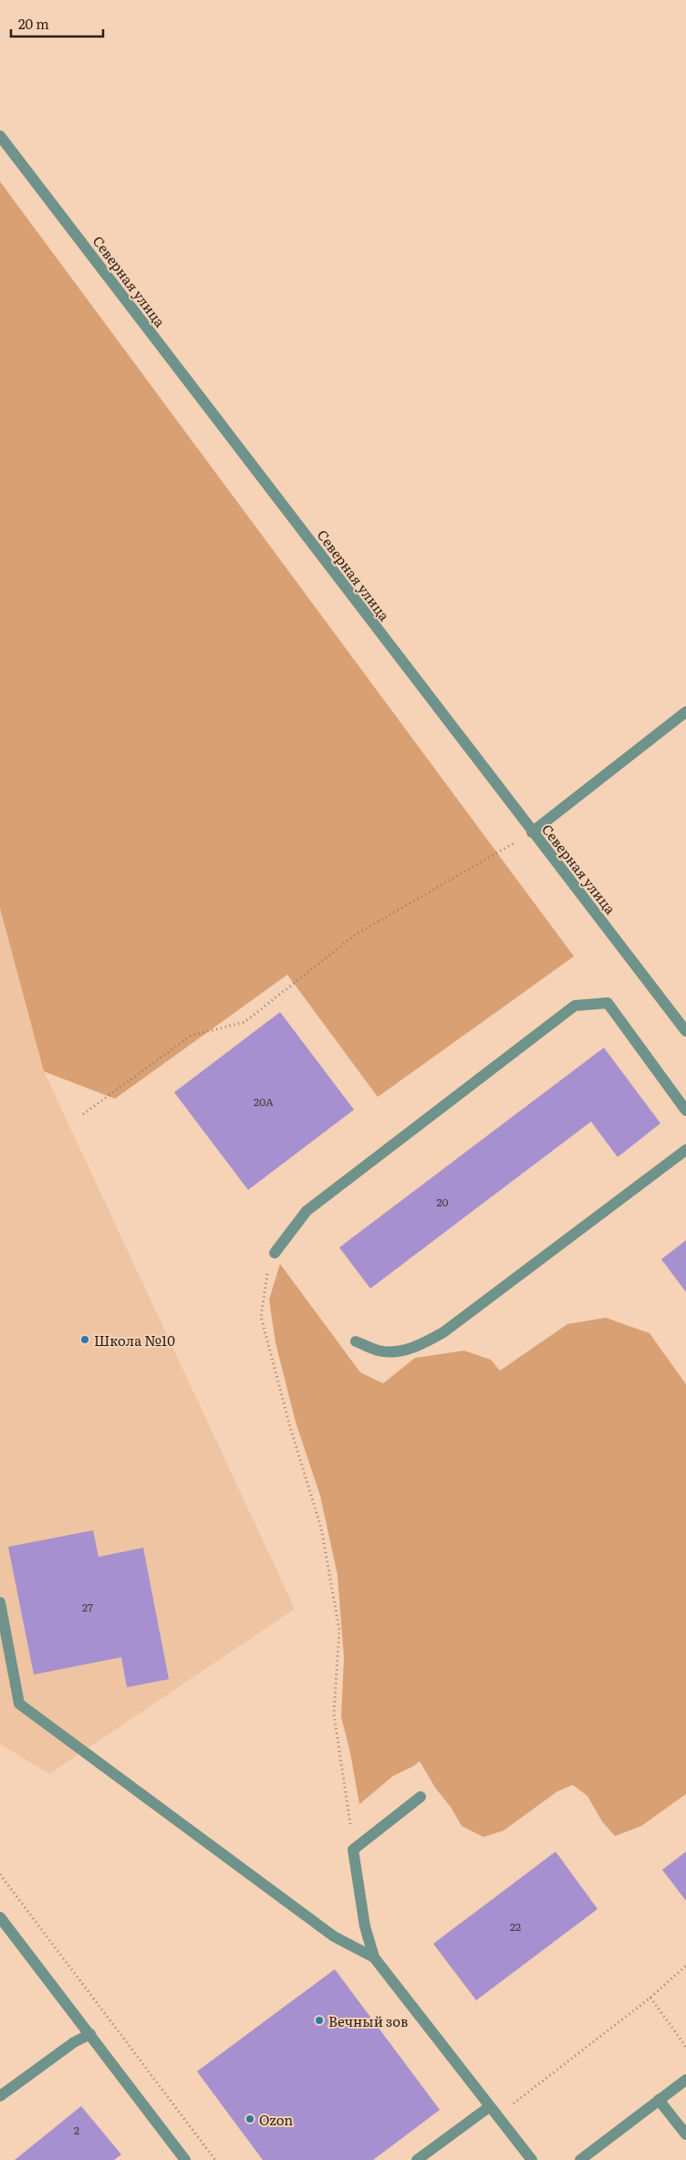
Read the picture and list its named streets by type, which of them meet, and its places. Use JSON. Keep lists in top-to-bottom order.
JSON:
{
  "streets": {
    "street": ["Северная улица"]
  },
  "places": ["Школа №10", "Вечный зов", "Ozon"],
  "house_numbers": [
    "20А",
    "20",
    "27",
    "22",
    "2"
  ],
  "scale_bar": "20 m"
}
